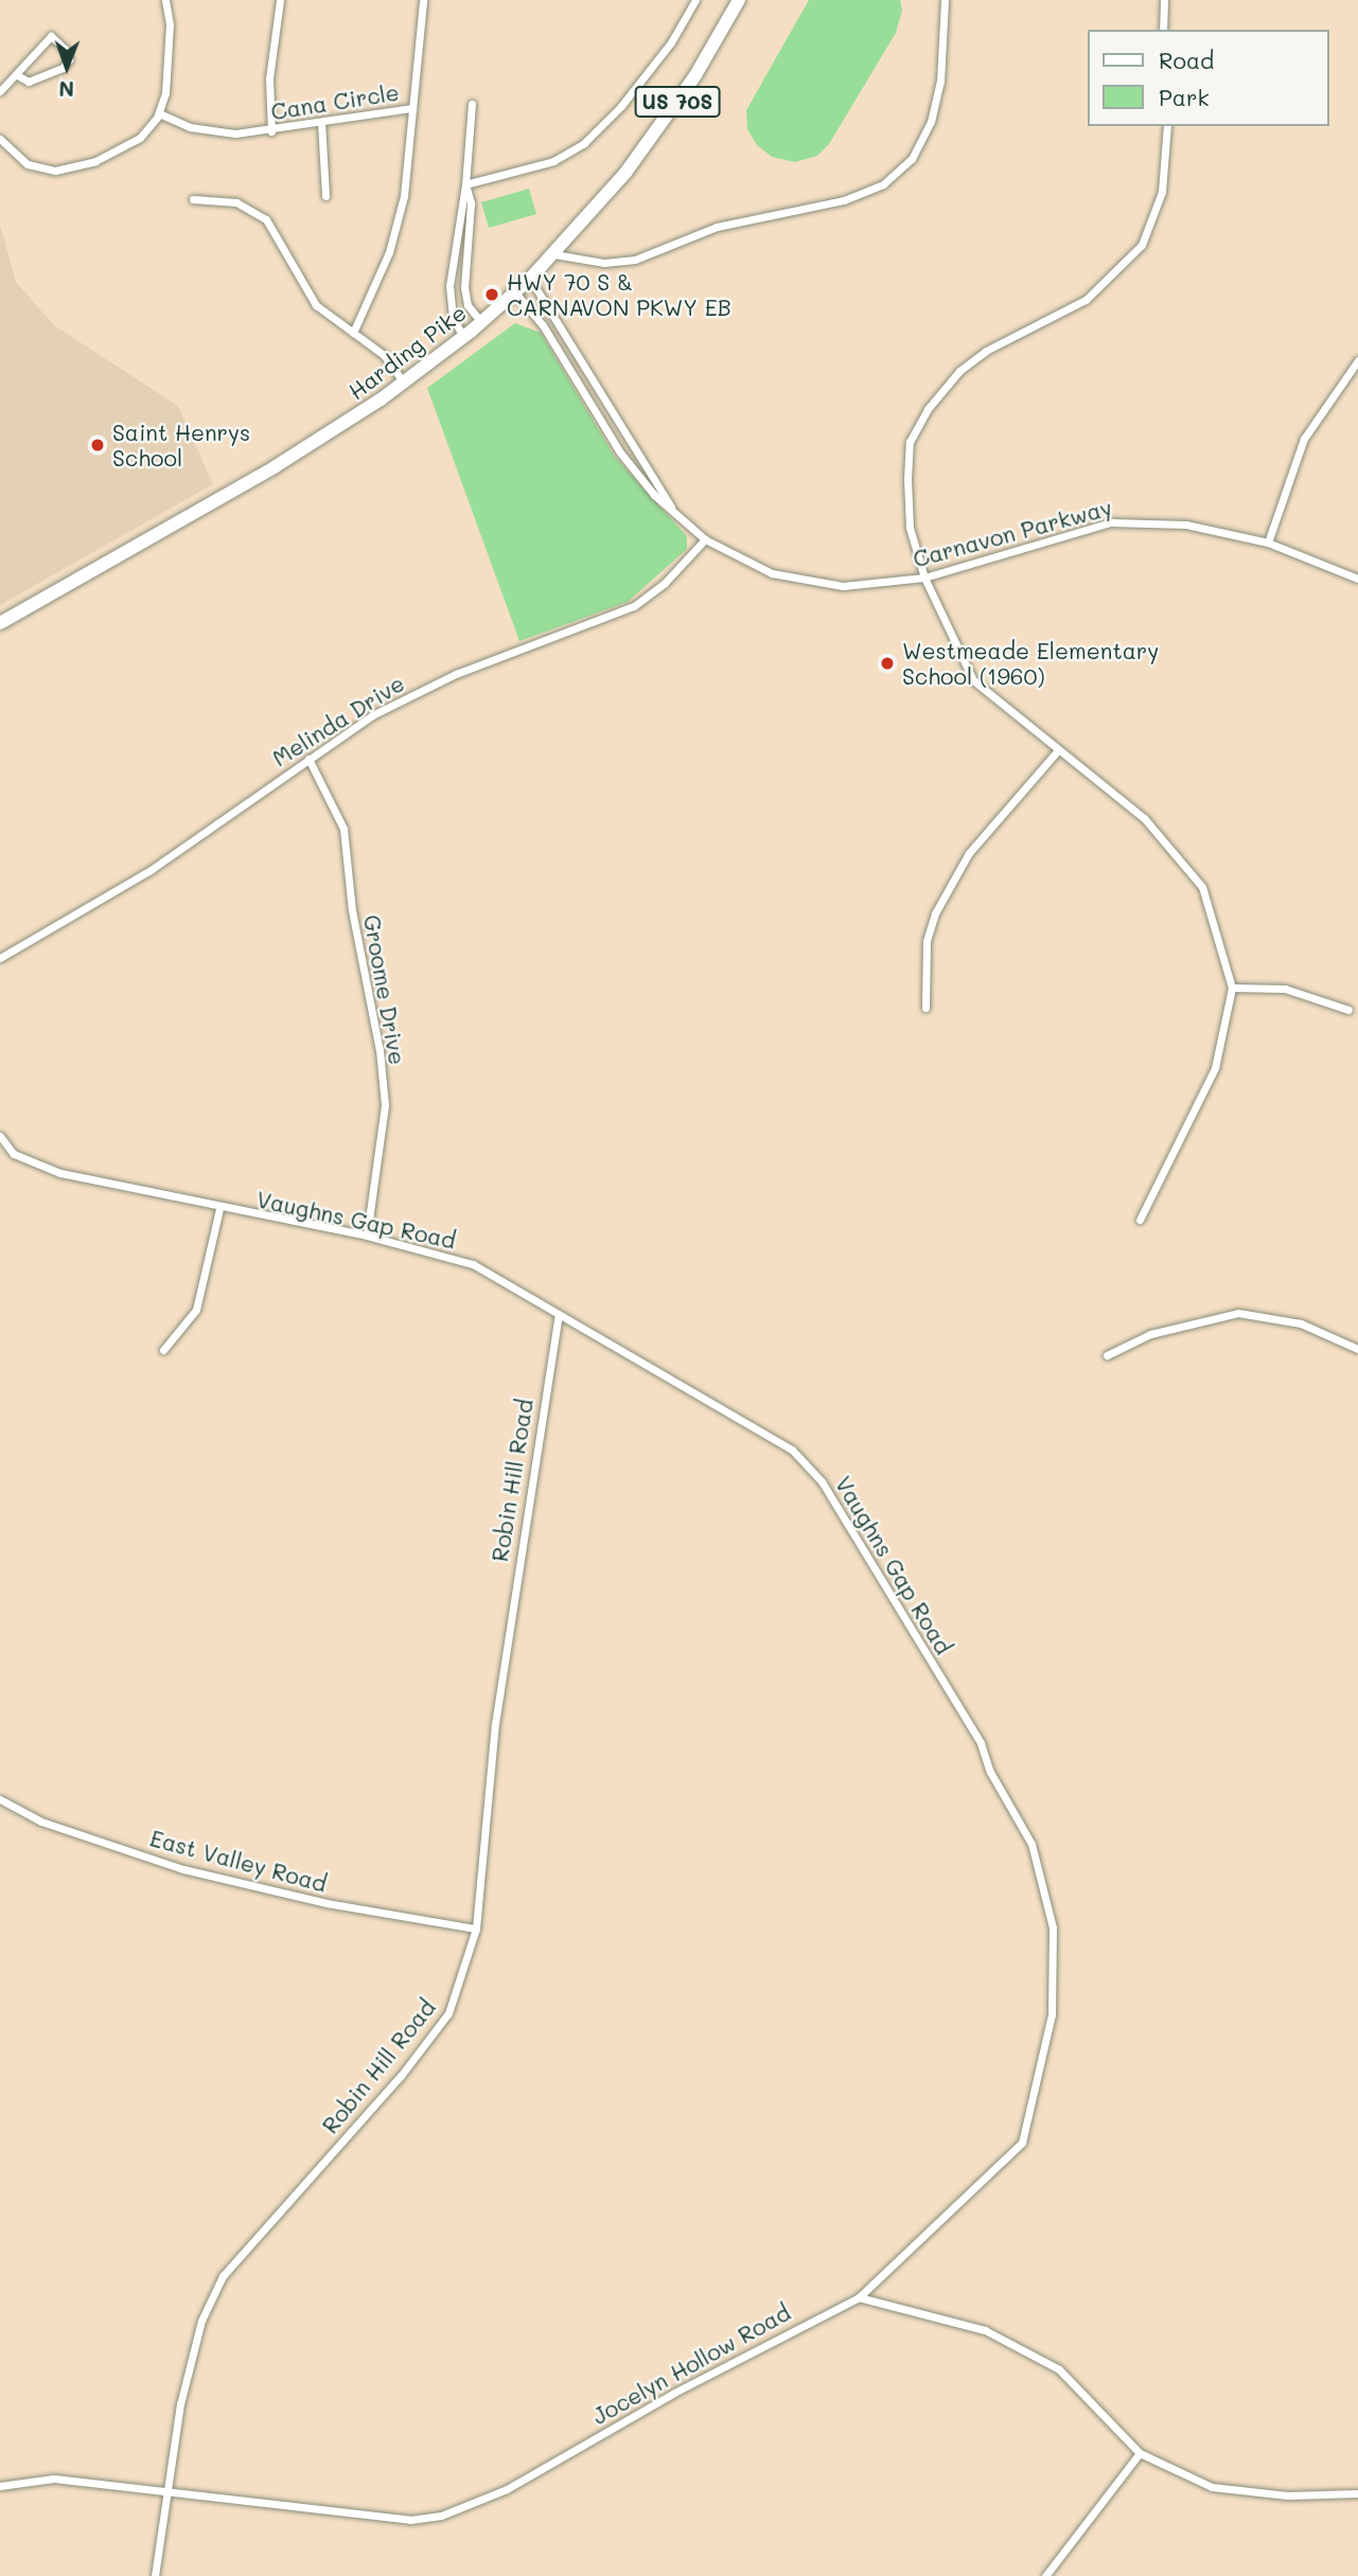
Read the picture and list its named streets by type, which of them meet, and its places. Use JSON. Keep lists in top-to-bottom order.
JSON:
{
  "streets": {
    "main road": ["US 70S", "Harding Pike"],
    "street": [
      "Cana Circle",
      "Carnavon Parkway",
      "Melinda Drive",
      "Groome Drive",
      "Vaughns Gap Road",
      "Robin Hill Road",
      "East Valley Road",
      "Jocelyn Hollow Road"
    ]
  },
  "crossings": [
    ["Harding Pike", "Carnavon Parkway"],
    ["Carnavon Parkway", "Melinda Drive"],
    ["Melinda Drive", "Groome Drive"],
    ["Groome Drive", "Vaughns Gap Road"],
    ["Vaughns Gap Road", "Robin Hill Road"],
    ["Vaughns Gap Road", "Jocelyn Hollow Road"],
    ["Robin Hill Road", "East Valley Road"],
    ["Robin Hill Road", "Jocelyn Hollow Road"]
  ],
  "places": ["HWY 70 S & CARNAVON PKWY EB", "Saint Henrys School", "Westmeade Elementary School (1960)"],
  "legend": ["Road", "Park"],
  "north": "bottom"
}
